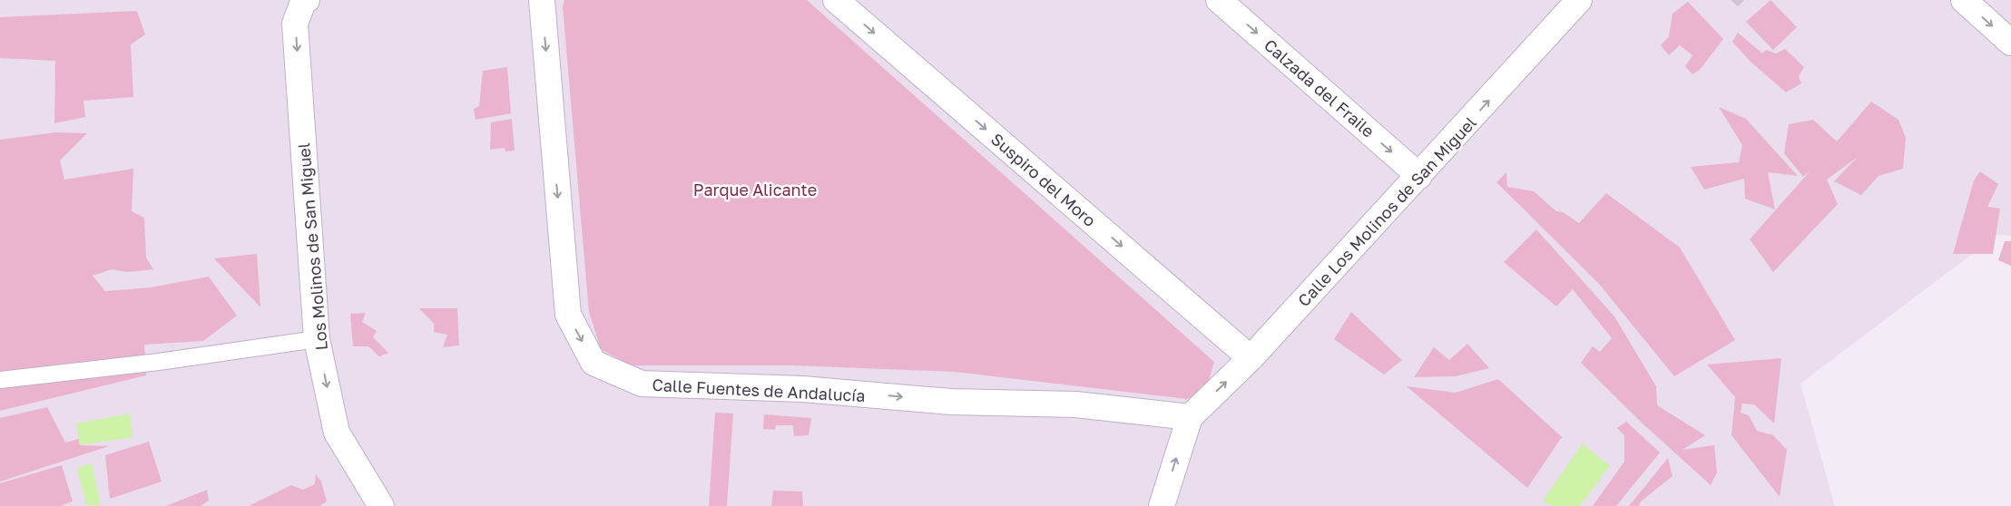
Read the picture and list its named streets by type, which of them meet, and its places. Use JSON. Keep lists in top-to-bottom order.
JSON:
{
  "streets": {
    "street": [
      "Calzada del Fraile",
      "Suspiro del Moro",
      "Calle Los Molinos de San Miguel",
      "Los Molinos de San Miguel",
      "Calle Fuentes de Andalucía"
    ]
  },
  "crossings": [
    ["Calzada del Fraile", "Calle Los Molinos de San Miguel"],
    ["Suspiro del Moro", "Calle Los Molinos de San Miguel"],
    ["Calle Los Molinos de San Miguel", "Calle Fuentes de Andalucía"]
  ],
  "one_way": [
    "Calzada del Fraile",
    "Suspiro del Moro",
    "Calle Los Molinos de San Miguel",
    "Los Molinos de San Miguel"
  ],
  "parks": ["Parque Alicante"]
}
